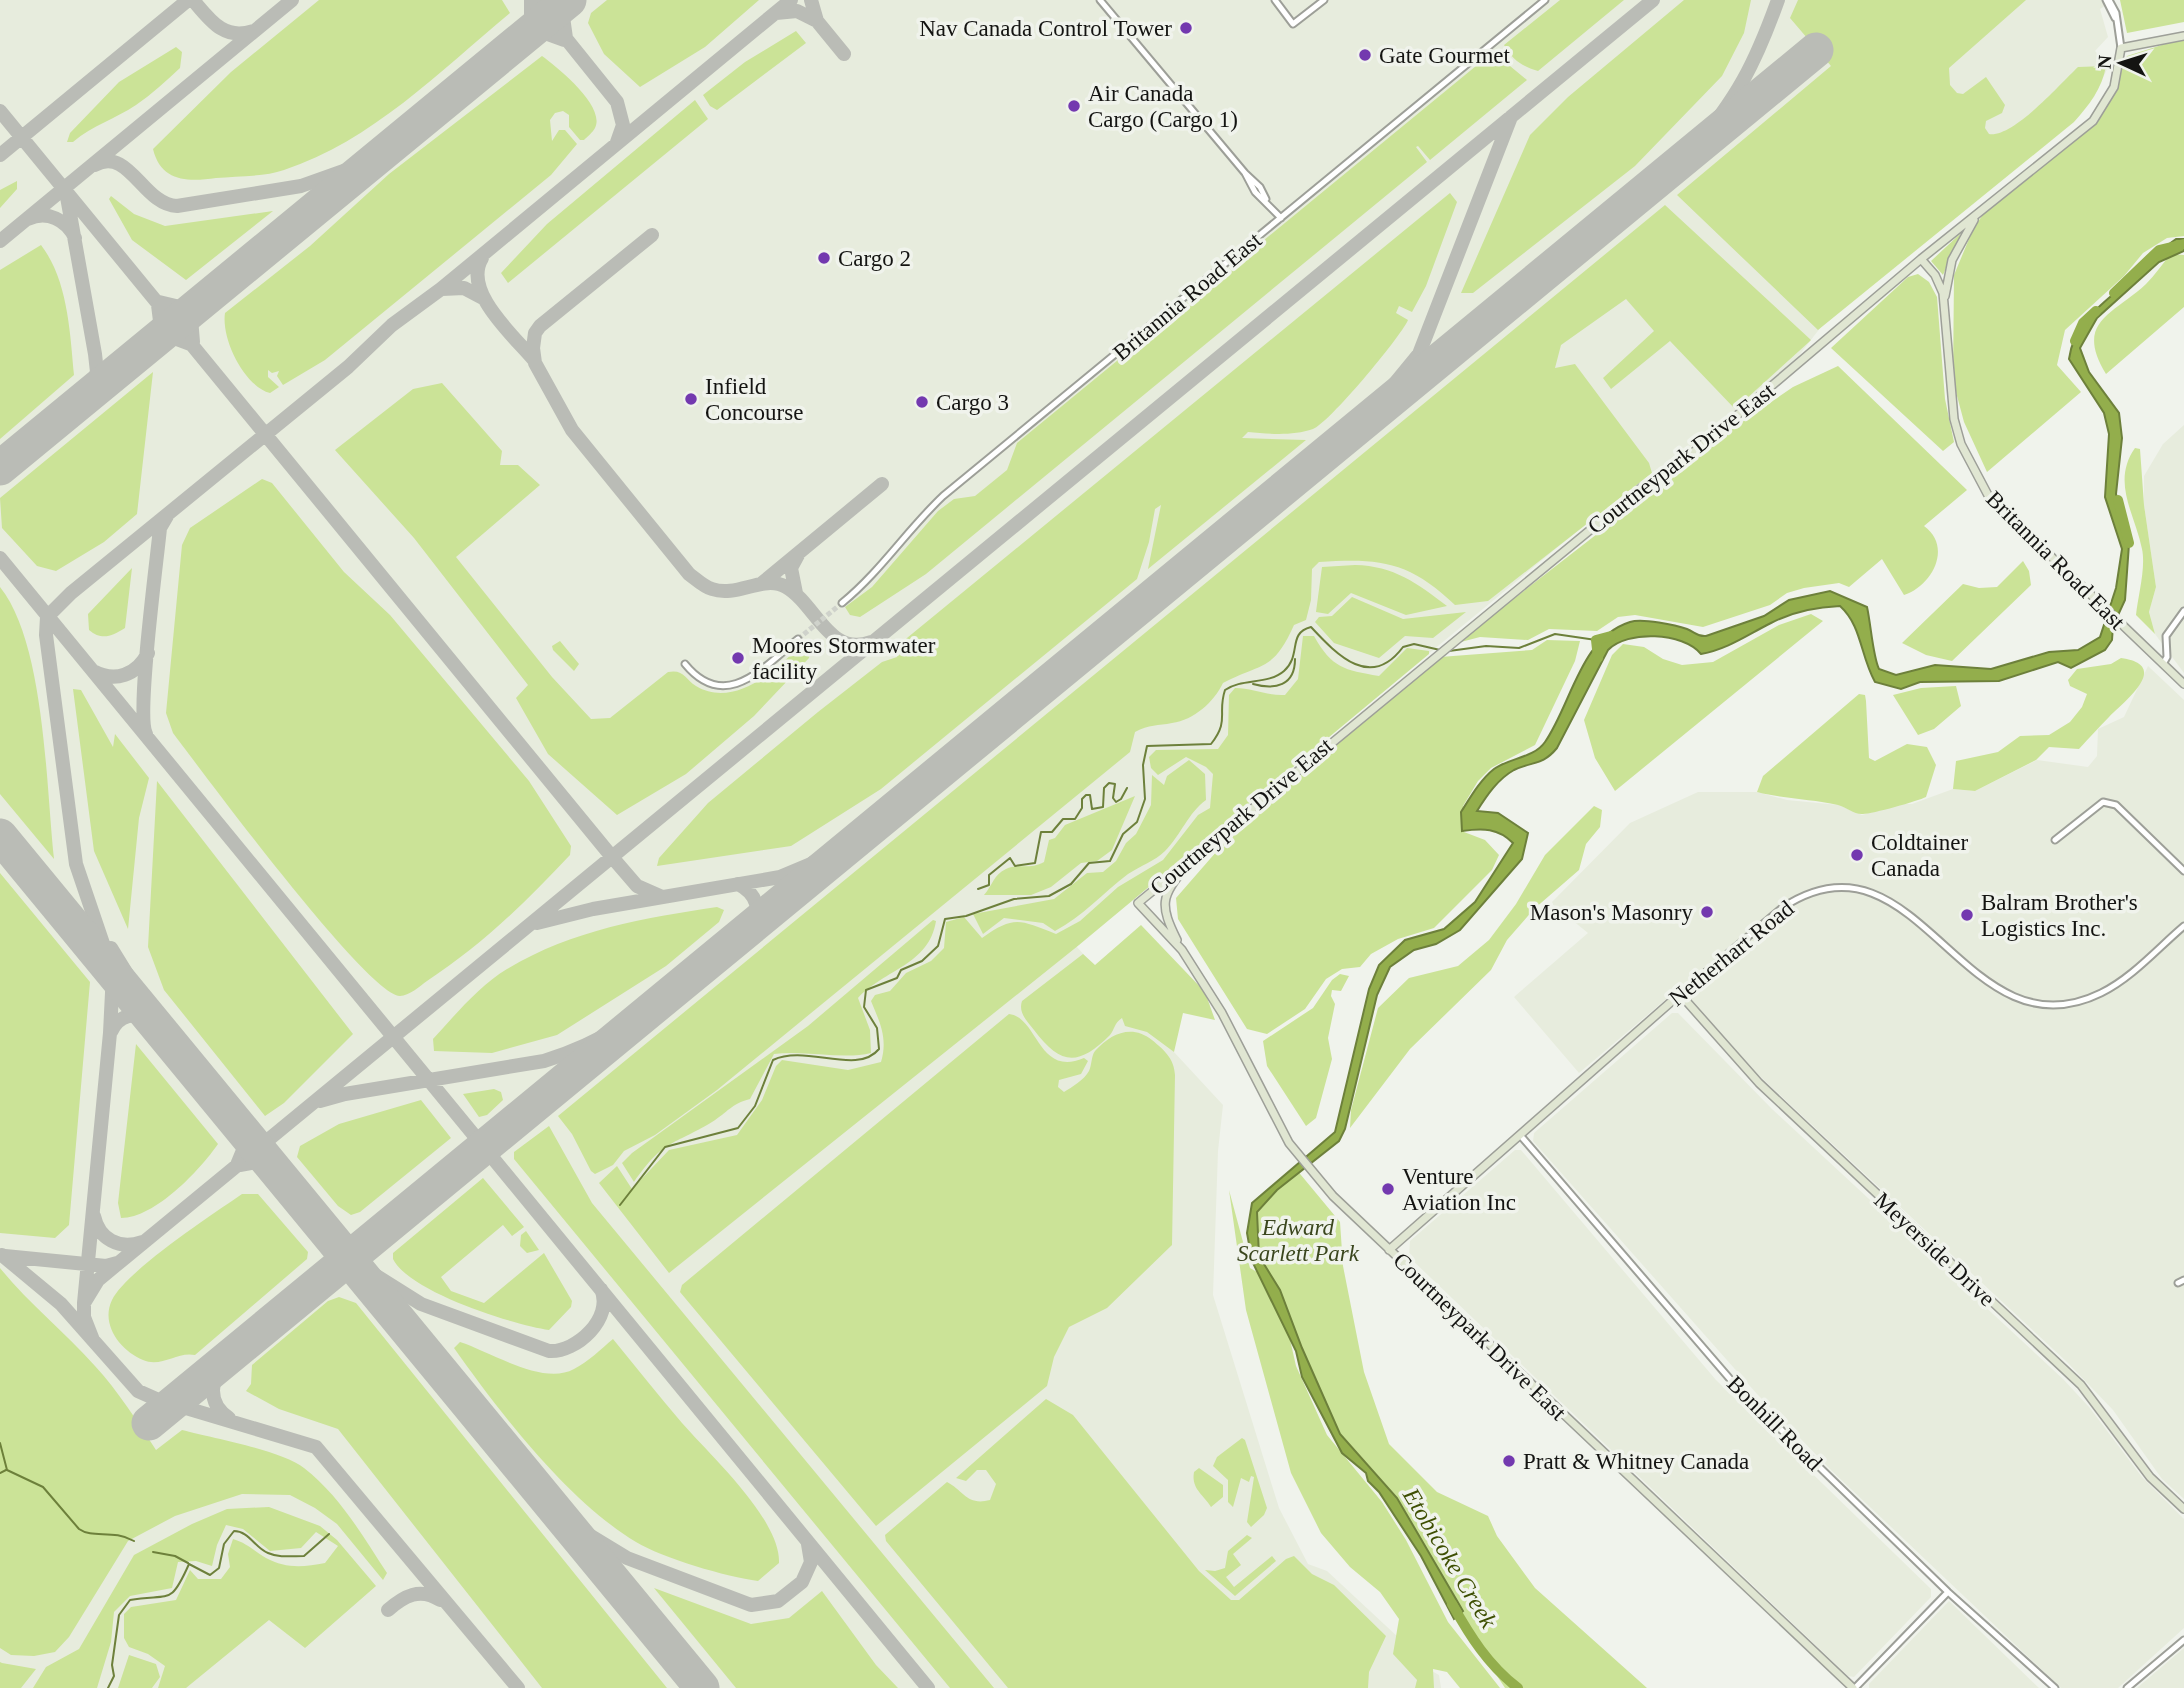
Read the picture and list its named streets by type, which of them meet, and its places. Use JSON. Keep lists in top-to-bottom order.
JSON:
{
  "streets": {
    "street": [
      "Britannia Road East",
      "Courtneypark Drive East",
      "Netherhart Road",
      "Meyerside Drive",
      "Bonhill Road"
    ]
  },
  "crossings": [
    ["Britannia Road East", "Courtneypark Drive East"],
    ["Courtneypark Drive East", "Netherhart Road"],
    ["Netherhart Road", "Meyerside Drive"],
    ["Netherhart Road", "Bonhill Road"]
  ],
  "water": ["Etobicoke Creek"],
  "parks": ["Edward Scarlett Park"],
  "places": [
    "Nav Canada Control Tower",
    "Gate Gourmet",
    "Air Canada Cargo (Cargo 1)",
    "Cargo 2",
    "Infield Concourse",
    "Cargo 3",
    "Moores Stormwater facility",
    "Coldtainer Canada",
    "Mason's Masonry",
    "Balram Brother's Logistics Inc.",
    "Venture Aviation Inc",
    "Pratt & Whitney Canada"
  ],
  "north": "left"
}
